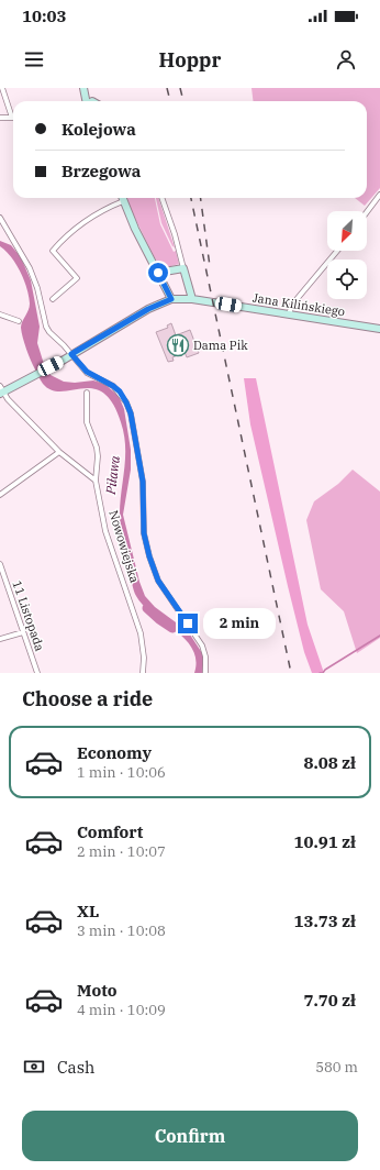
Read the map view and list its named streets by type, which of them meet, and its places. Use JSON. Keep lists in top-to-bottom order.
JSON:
{
  "streets": {
    "street": ["Jana Kilińskiego", "Nowowiejska", "11 Listopada"]
  },
  "water": ["Piława"],
  "places": {
    "restaurant": ["Dama Pik"]
  },
  "north": "bottom left",
  "page": {
    "status": "10:03",
    "header": "Hoppr",
    "banner": ["Kolejowa", "Brzegowa"],
    "bubble": "2 min",
    "heading": "Choose a ride",
    "list": [
      {
        "name": "Economy",
        "note": "1 min · 10:06",
        "value": "8.08 zł"
      },
      {
        "name": "Comfort",
        "note": "2 min · 10:07",
        "value": "10.91 zł"
      },
      {
        "name": "XL",
        "note": "3 min · 10:08",
        "value": "13.73 zł"
      },
      {
        "name": "Moto",
        "note": "4 min · 10:09",
        "value": "7.70 zł"
      }
    ],
    "pay": ["Cash", "580 m"],
    "buttons": "Confirm"
  }
}
